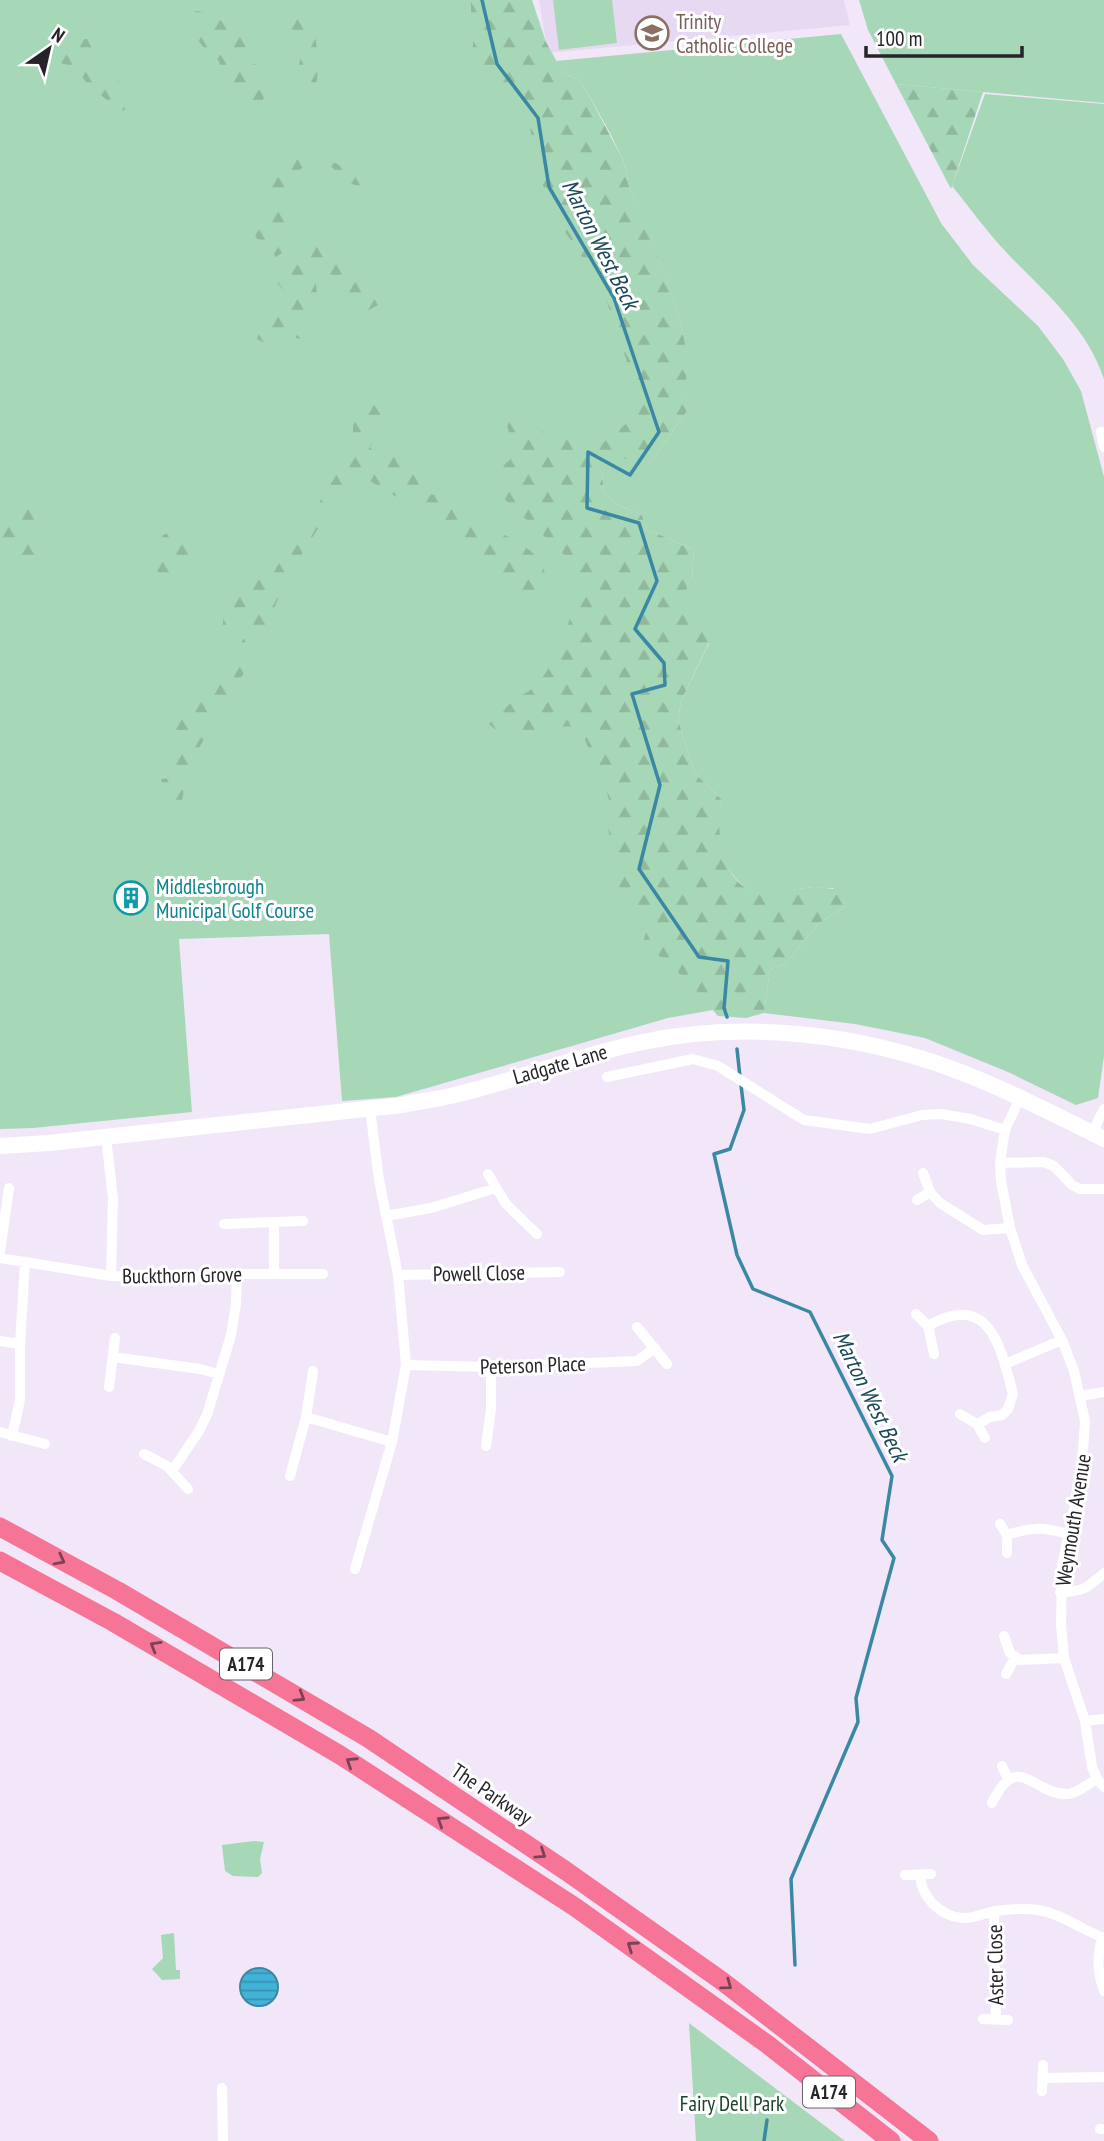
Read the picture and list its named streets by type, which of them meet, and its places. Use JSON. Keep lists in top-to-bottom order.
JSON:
{
  "streets": {
    "highway": ["A174", "The Parkway"],
    "main road": ["Ladgate Lane"],
    "street": [
      "Powell Close",
      "Buckthorn Grove",
      "Peterson Place",
      "Weymouth Avenue",
      "Aster Close"
    ]
  },
  "crossings": [
    ["Ladgate Lane", "Weymouth Avenue"]
  ],
  "water": ["Marton West Beck"],
  "parks": ["Fairy Dell Park"],
  "places": {
    "school or university": ["Trinity Catholic College"],
    "building": ["Middlesbrough Municipal Golf Course"]
  },
  "scale_bar": "100 m",
  "north": "top right"
}
